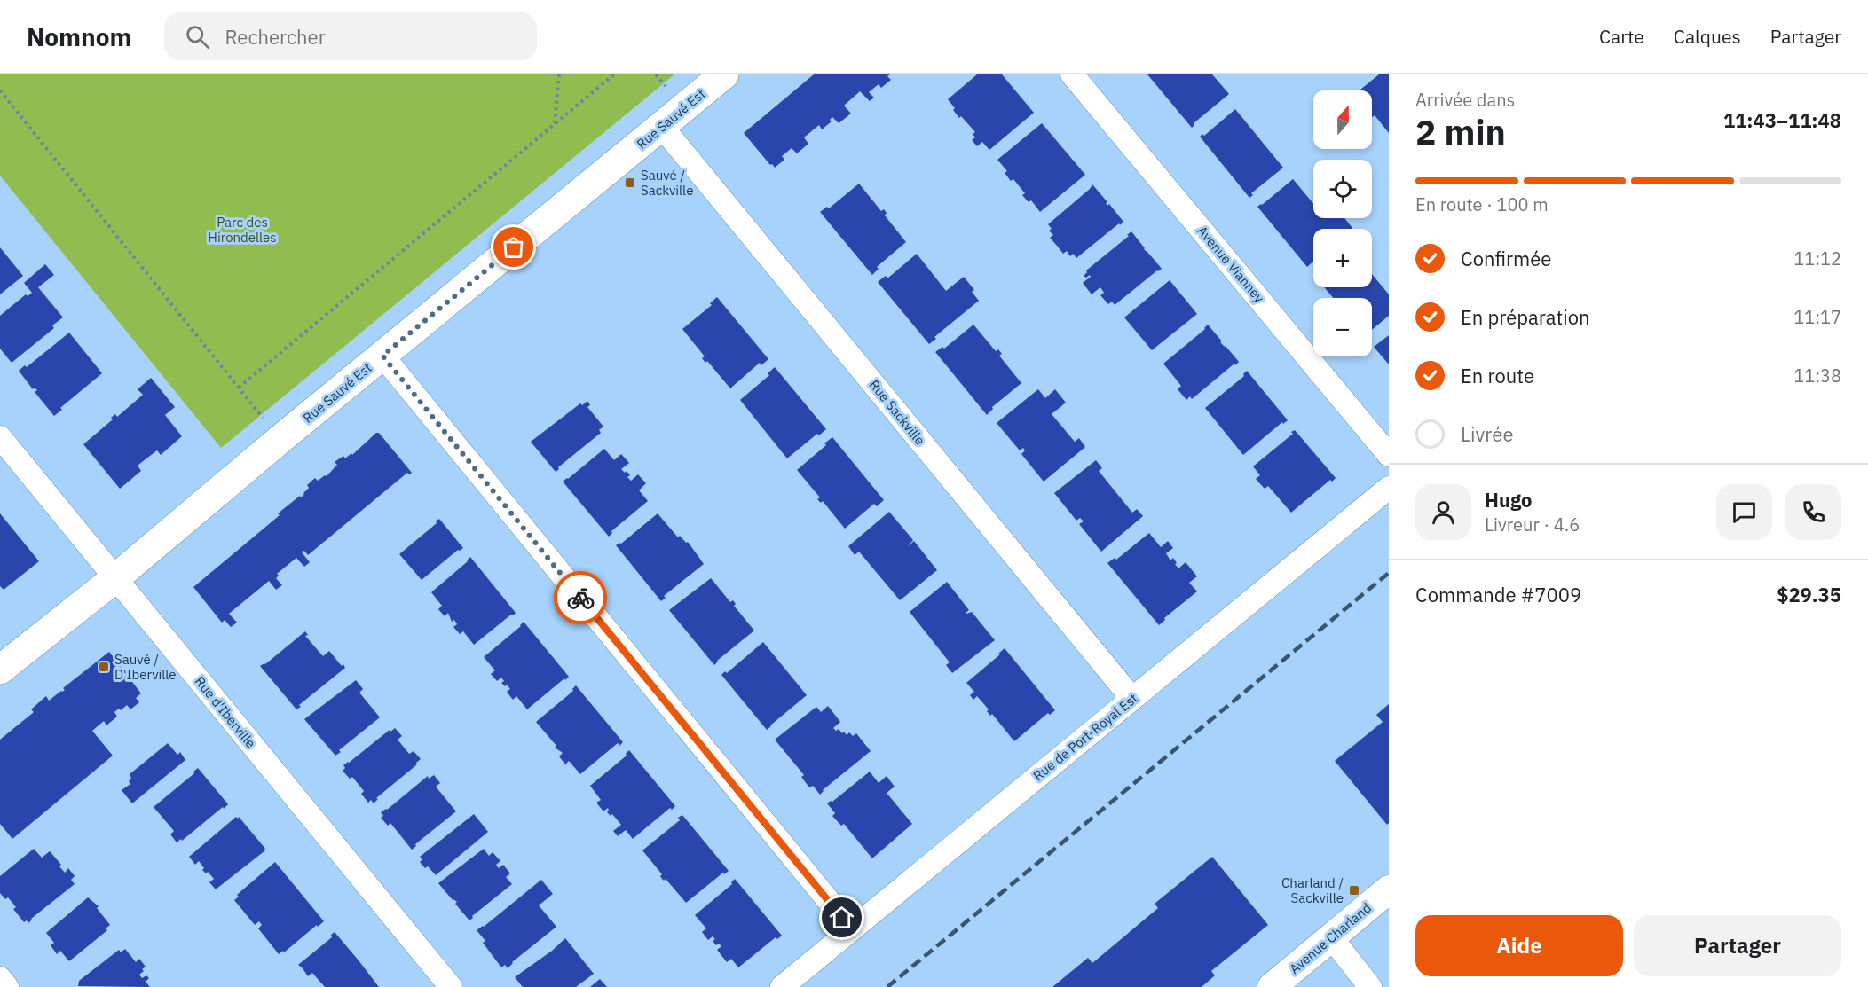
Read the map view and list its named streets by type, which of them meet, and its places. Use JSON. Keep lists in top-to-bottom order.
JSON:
{
  "streets": {
    "main road": ["Rue Sauvé Est"],
    "street": [
      "Avenue Vianney",
      "Rue Sackville",
      "Rue d'Iberville",
      "Rue de Port-Royal Est",
      "Avenue Charland"
    ]
  },
  "crossings": [
    ["Rue Sauvé Est", "Rue Sackville"],
    ["Rue Sauvé Est", "Rue d'Iberville"],
    ["Rue Sackville", "Rue de Port-Royal Est"]
  ],
  "parks": ["Parc des Hirondelles"],
  "places": {
    "transit": ["Sauvé / Sackville", "Sauvé / D'Iberville", "Charland / Sackville"]
  },
  "north": "top",
  "page": {
    "header": "Nomnom",
    "search": "Rechercher",
    "nav": ["Carte", "Calques", "Partager"],
    "heading": ["2 min", "Arrivée dans", "11:43–11:48"],
    "panel": [
      "Hugo",
      "Livreur · 4.6",
      "Commande #7009",
      "$29.35"
    ],
    "map_buttons": ["+", "−"],
    "bar": "En route · 100 m",
    "list": [
      ["Confirmée", "11:12"],
      ["En préparation", "11:17"],
      ["En route", "11:38"],
      "Livrée"
    ],
    "buttons": ["Aide", "Partager"]
  }
}
